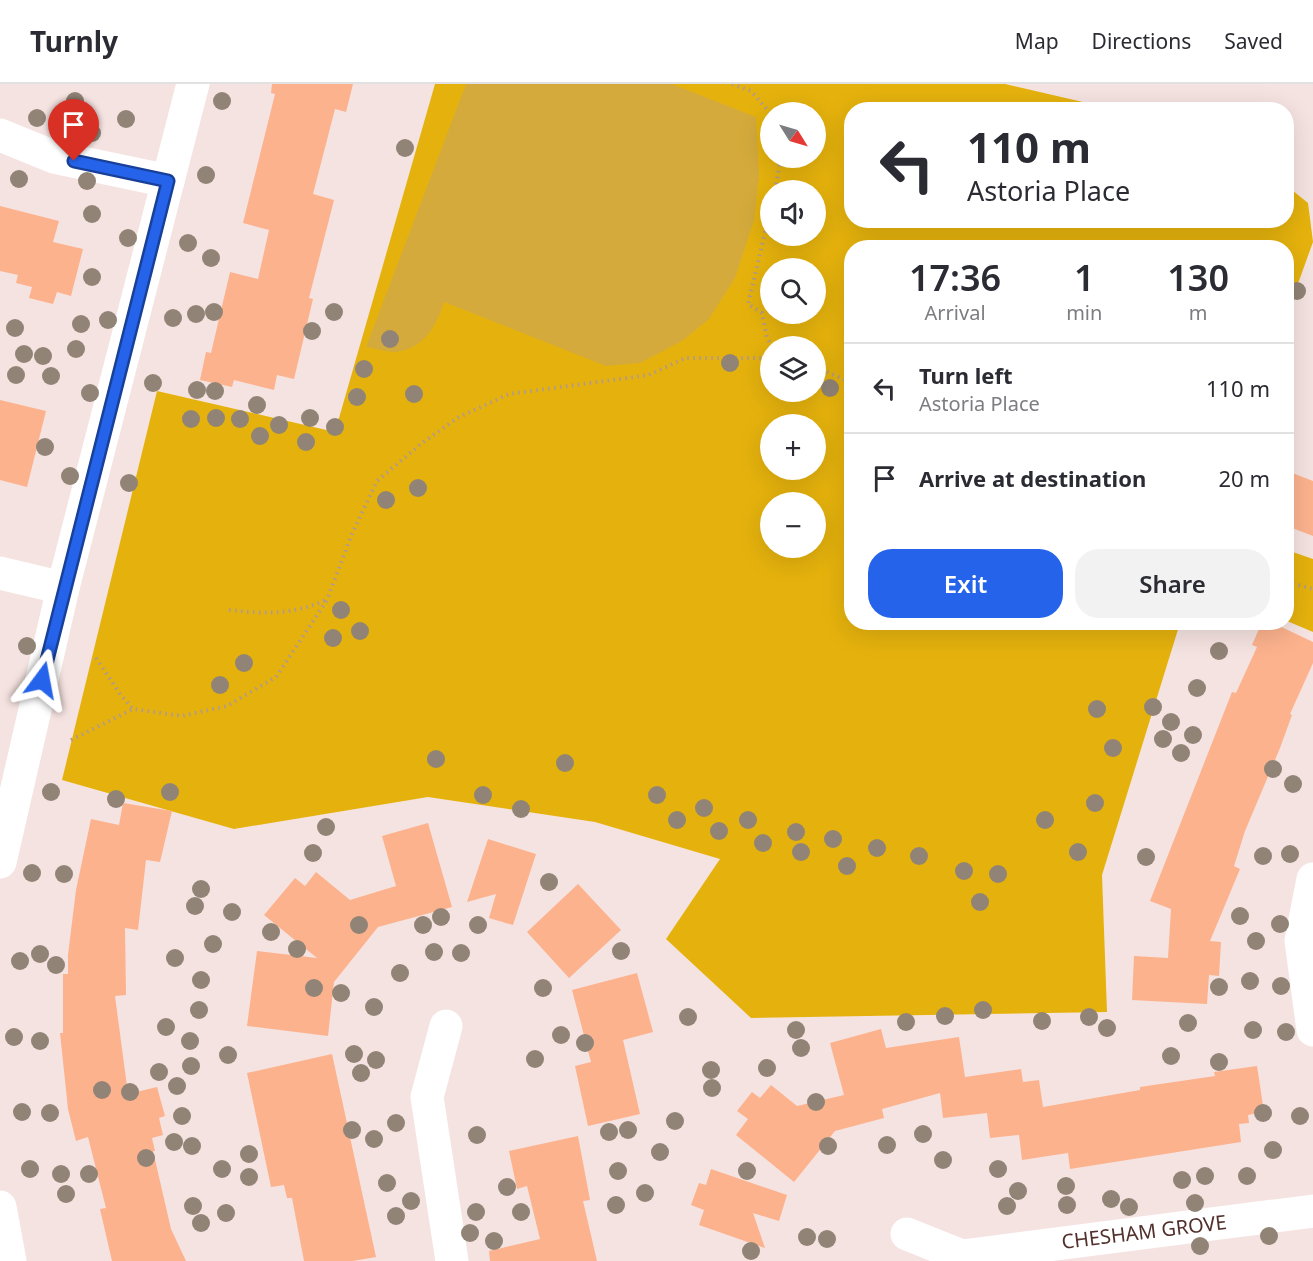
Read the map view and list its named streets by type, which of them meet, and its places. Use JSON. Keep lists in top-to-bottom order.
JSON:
{
  "streets": {
    "street": ["CHESHAM GROVE"]
  },
  "north": "bottom right",
  "page": {
    "header": "Turnly",
    "nav": ["Map", "Directions", "Saved"],
    "map_buttons": ["+", "−"],
    "turn": ["110 m", "Astoria Place"],
    "eta": [
      "17:36",
      "Arrival",
      "1",
      "min",
      "130",
      "m"
    ],
    "list": [
      {
        "name": "Turn left",
        "note": "Astoria Place",
        "value": "110 m"
      },
      {
        "name": "Arrive at destination",
        "value": "20 m"
      }
    ],
    "buttons": ["Exit", "Share"]
  }
}
